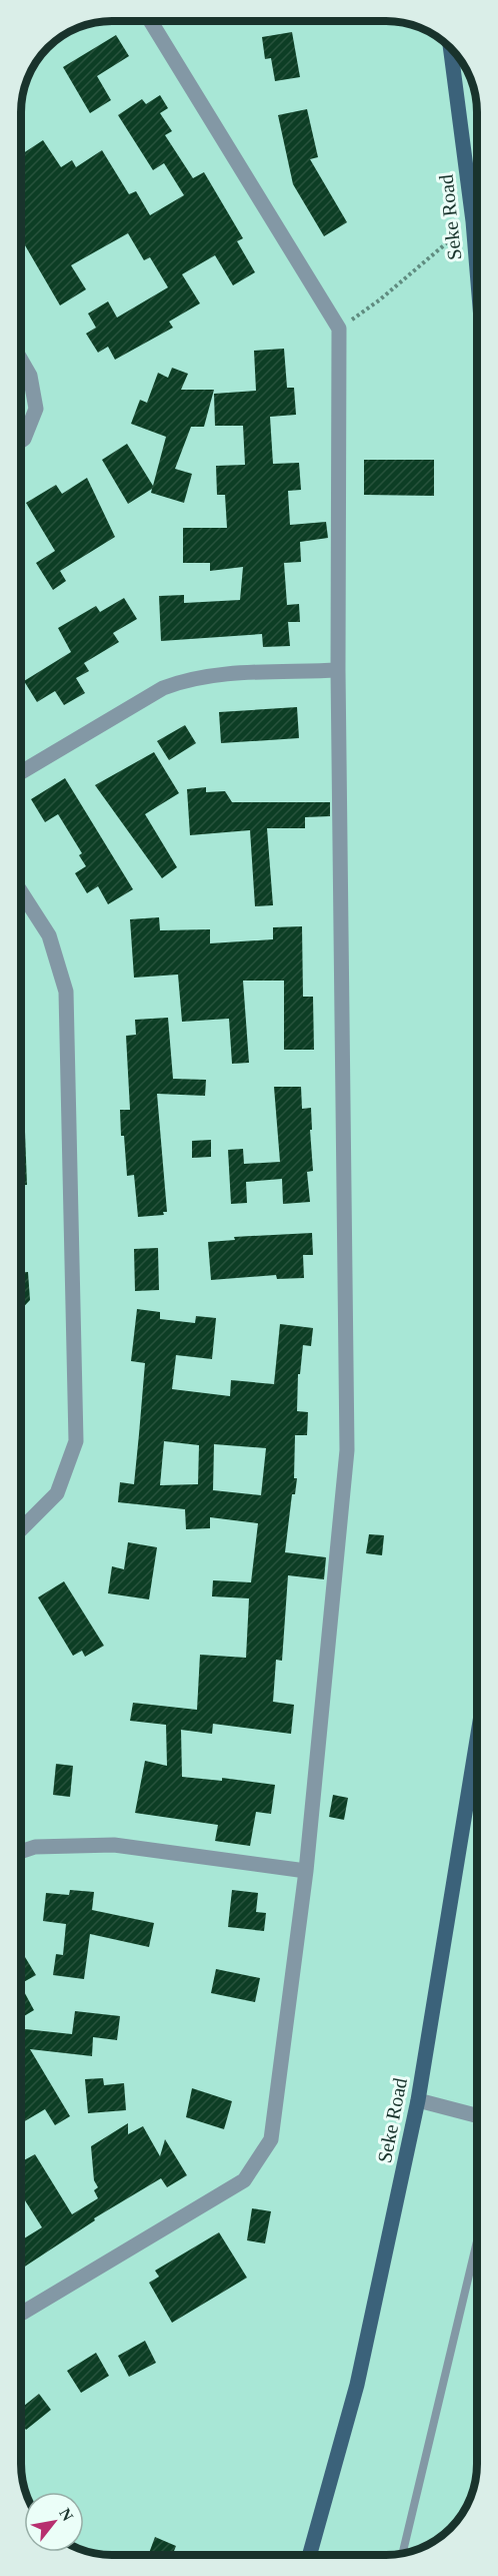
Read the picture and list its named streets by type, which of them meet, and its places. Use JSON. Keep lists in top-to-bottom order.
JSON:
{
  "streets": {
    "main road": ["Seke Road"]
  },
  "north": "top right"
}
